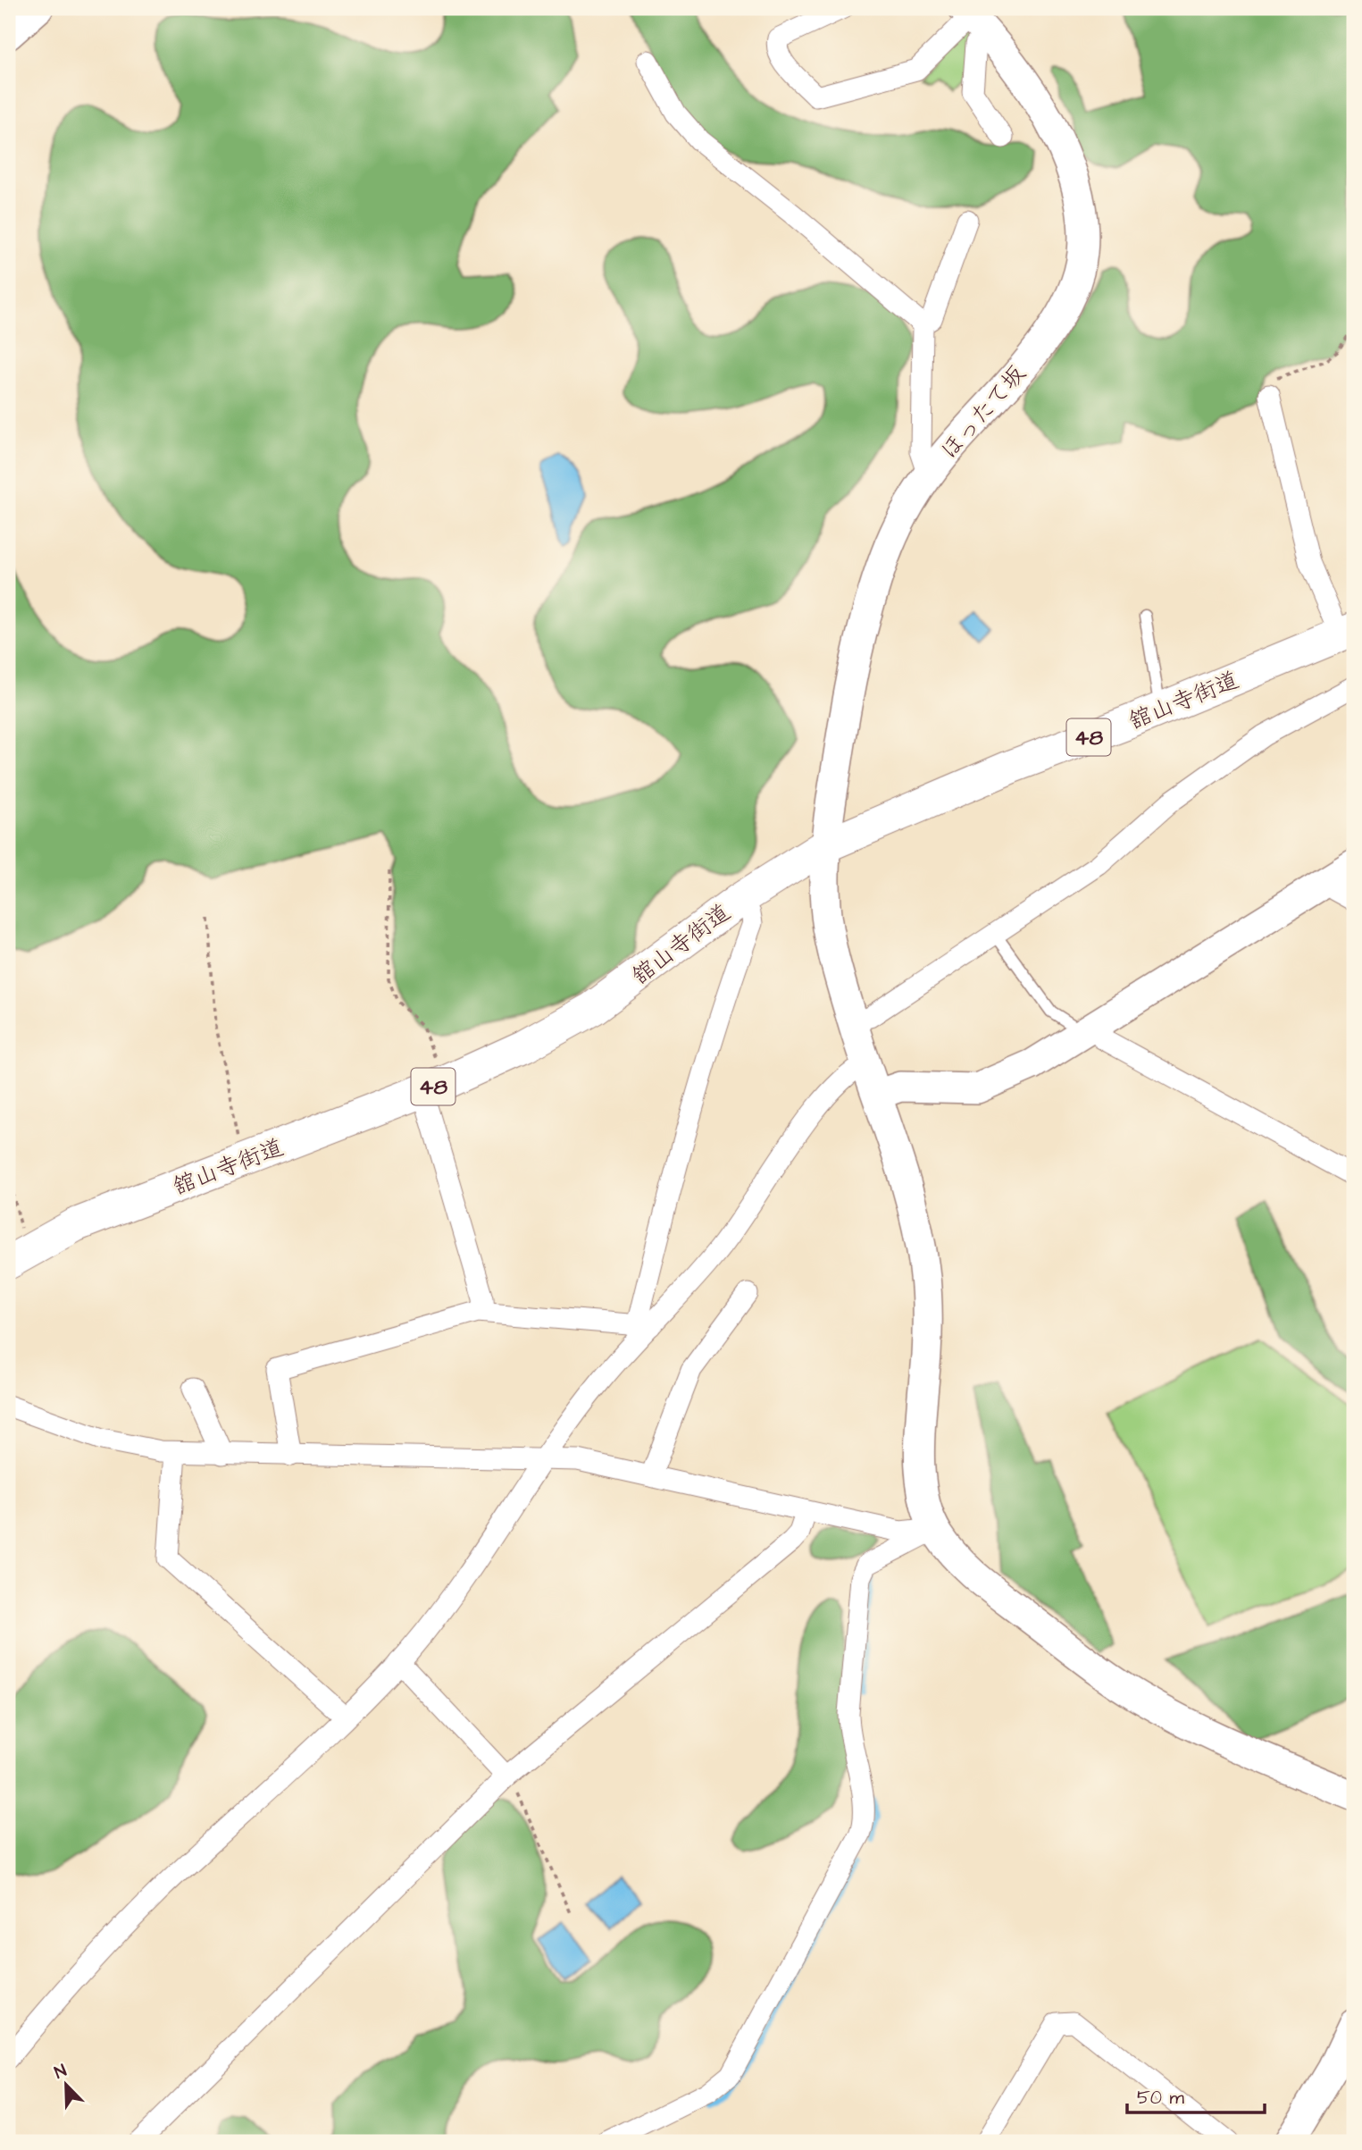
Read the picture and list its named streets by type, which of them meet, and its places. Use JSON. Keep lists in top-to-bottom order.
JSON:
{
  "streets": {
    "main road": ["舘山寺街道", "48"],
    "street": ["ほったて坂"]
  },
  "crossings": [
    ["ほったて坂", "舘山寺街道"]
  ],
  "scale_bar": "50 m",
  "north": "top left"
}
